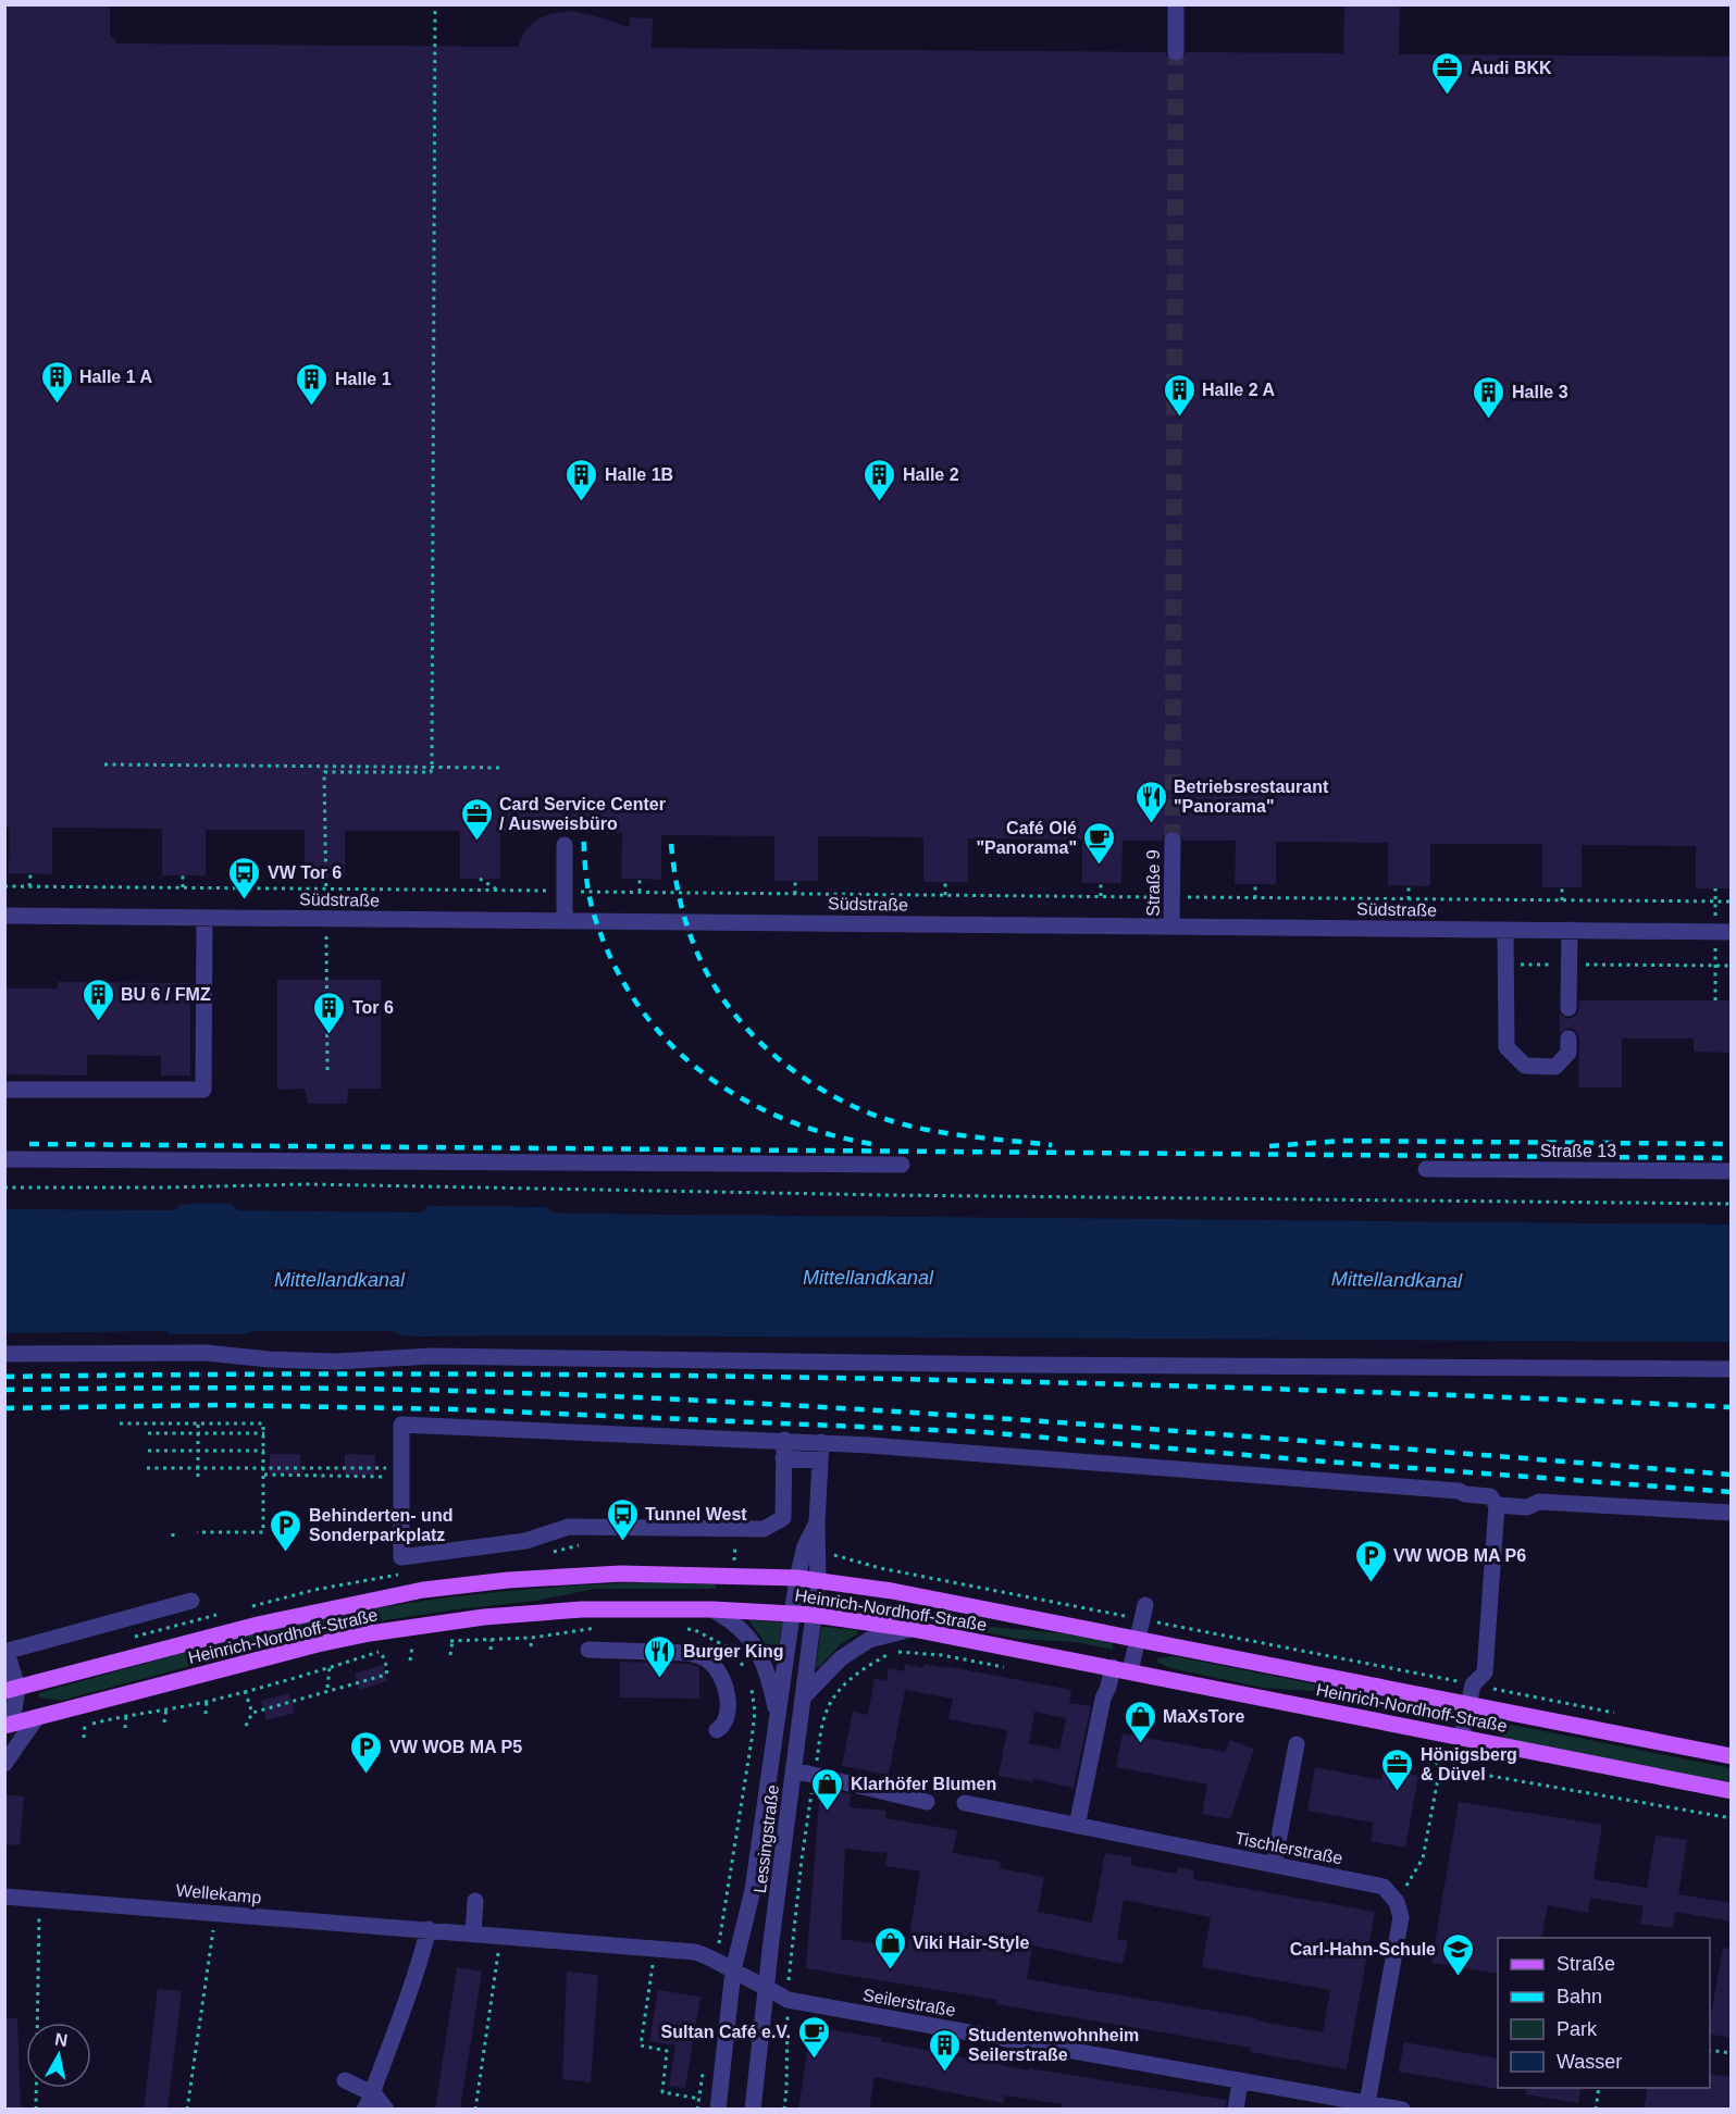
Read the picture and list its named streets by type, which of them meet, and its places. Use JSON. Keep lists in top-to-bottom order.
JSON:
{
  "streets": {
    "main road": ["Heinrich-Nordhoff-Straße"],
    "street": [
      "Straße 9",
      "Südstraße",
      "Straße 13",
      "Lessingstraße",
      "Tischlerstraße",
      "Wellekamp",
      "Seilerstraße"
    ]
  },
  "crossings": [
    ["Straße 9", "Südstraße"],
    ["Heinrich-Nordhoff-Straße", "Lessingstraße"],
    ["Lessingstraße", "Wellekamp"],
    ["Lessingstraße", "Seilerstraße"]
  ],
  "water": ["Mittellandkanal"],
  "places": {
    "office": ["Audi BKK", "Card Service Center / Ausweisbüro", "Hönigsberg & Düvel"],
    "building": [
      "Halle 1 A",
      "Halle 1",
      "Halle 2 A",
      "Halle 3",
      "Halle 1B",
      "Halle 2",
      "BU 6 / FMZ",
      "Tor 6",
      "Studentenwohnheim Seilerstraße"
    ],
    "restaurant": ["Betriebsrestaurant \"Panorama\"", "Burger King"],
    "cafe": ["Café Olé \"Panorama\"", "Sultan Café e.V."],
    "bus stop": ["VW Tor 6", "Tunnel West"],
    "parking": ["Behinderten- und Sonderparkplatz", "VW WOB MA P6", "VW WOB MA P5"],
    "shop": ["MaXsTore", "Klarhöfer Blumen", "Viki Hair-Style"],
    "school or university": ["Carl-Hahn-Schule"]
  },
  "legend": [
    "Straße",
    "Bahn",
    "Park",
    "Wasser"
  ],
  "north": "top"
}
